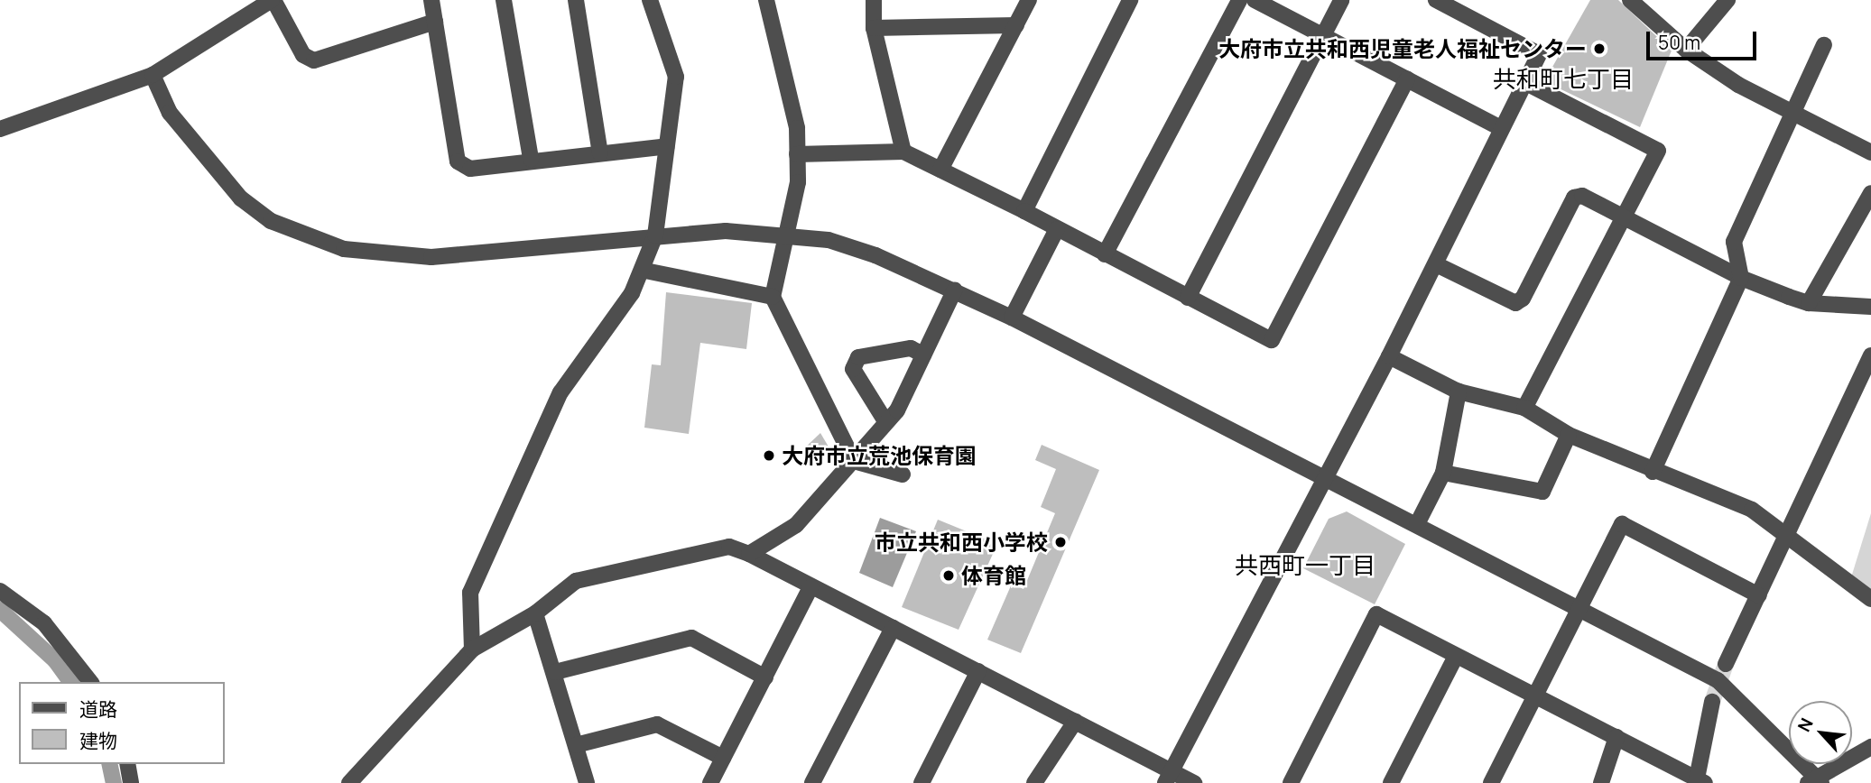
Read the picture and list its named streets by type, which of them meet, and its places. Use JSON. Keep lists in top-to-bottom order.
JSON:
{
  "districts": ["共和町七丁目", "共西町一丁目"],
  "places": [
    "大府市立共和西児童老人福祉センター",
    "大府市立荒池保育園",
    "市立共和西小学校",
    "体育館"
  ],
  "legend": ["道路", "建物"],
  "scale_bar": "50 m",
  "north": "top left"
}
